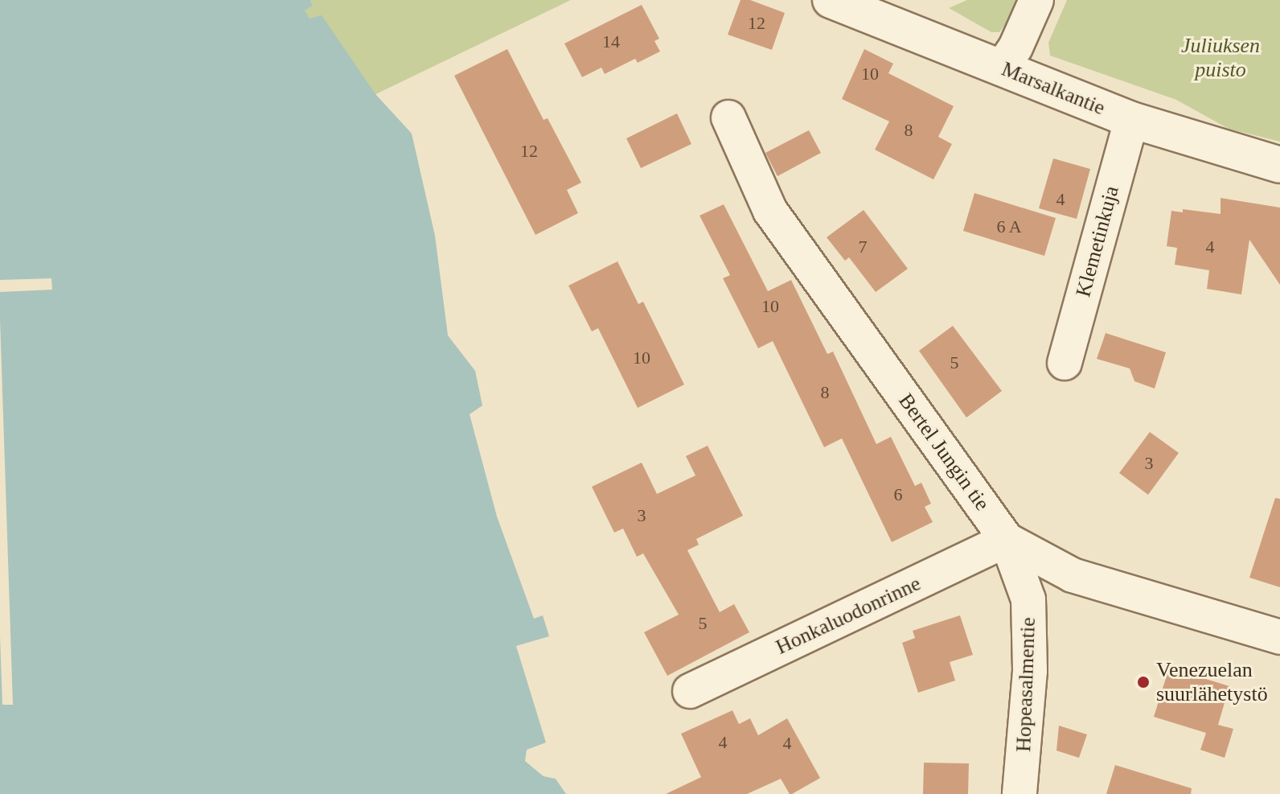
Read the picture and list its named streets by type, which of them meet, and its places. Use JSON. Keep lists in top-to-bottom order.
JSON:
{
  "streets": {
    "street": [
      "Marsalkantie",
      "Klemetinkuja",
      "Bertel Jungin tie",
      "Honkaluodonrinne",
      "Hopeasalmentie"
    ]
  },
  "crossings": [
    ["Marsalkantie", "Klemetinkuja"],
    ["Bertel Jungin tie", "Honkaluodonrinne"],
    ["Bertel Jungin tie", "Hopeasalmentie"],
    ["Honkaluodonrinne", "Hopeasalmentie"]
  ],
  "parks": ["Juliuksen puisto"],
  "places": ["Venezuelan suurlähetystö"],
  "house_numbers": [
    "12",
    "14",
    "10",
    "8",
    "12",
    "4",
    "6 A",
    "7",
    "4",
    "10",
    "10",
    "5",
    "8",
    "3",
    "6",
    "3",
    "5",
    "4",
    "4"
  ]
}
